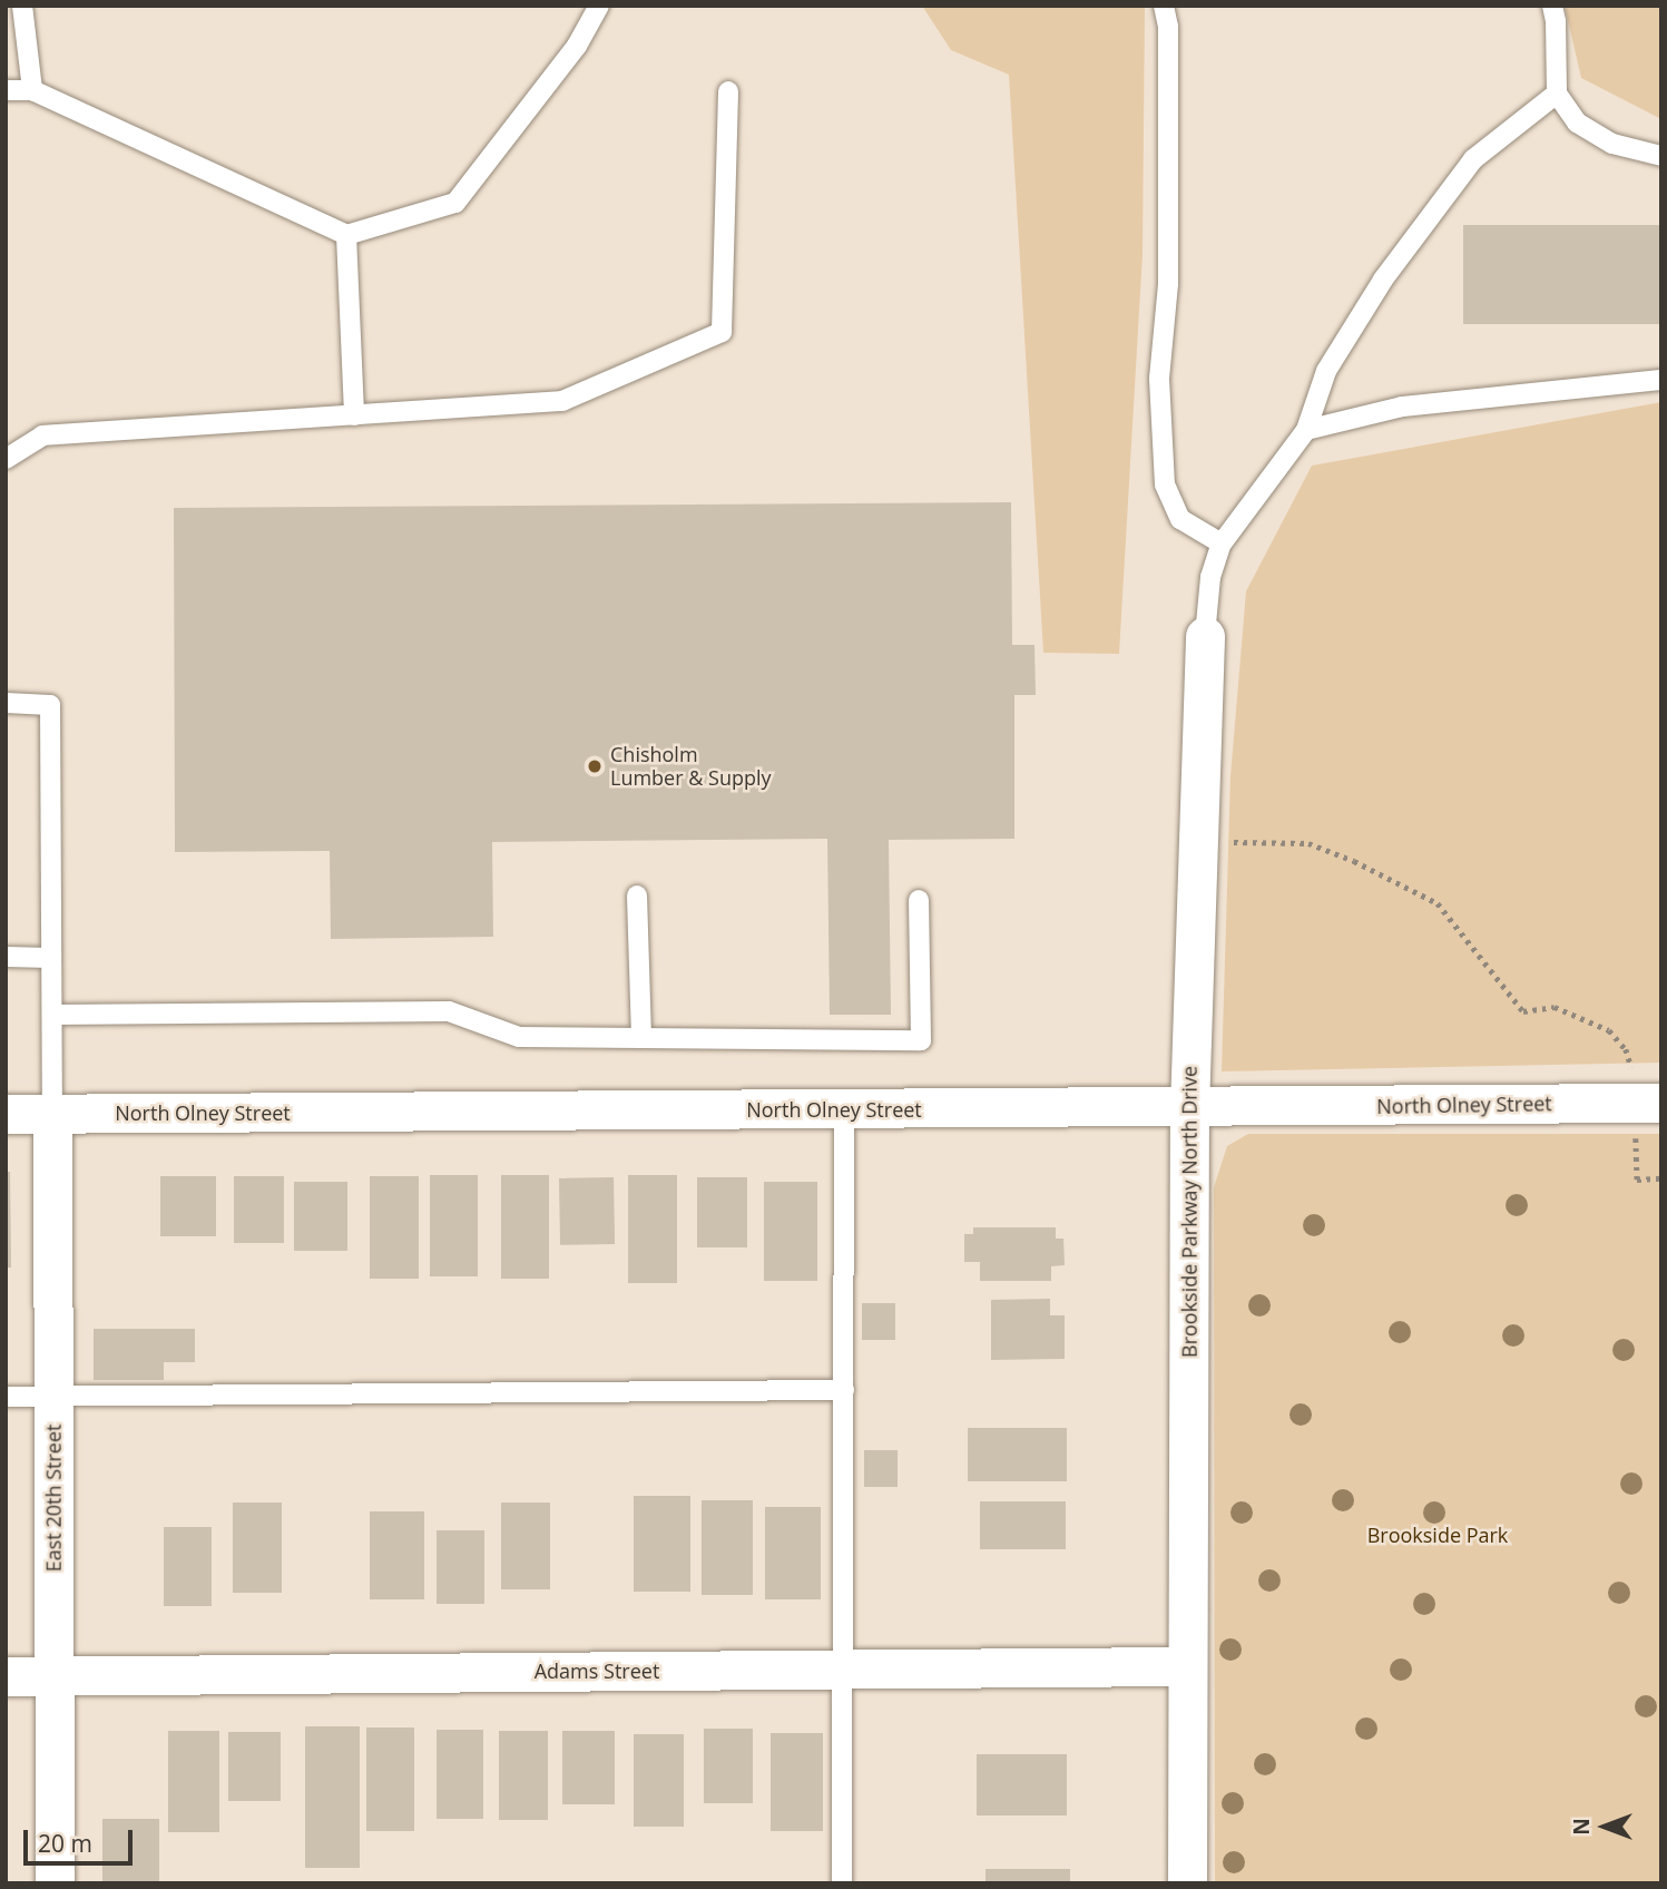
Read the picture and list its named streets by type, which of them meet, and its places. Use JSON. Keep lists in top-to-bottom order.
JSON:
{
  "streets": {
    "street": [
      "North Olney Street",
      "Brookside Parkway North Drive",
      "East 20th Street",
      "Adams Street"
    ]
  },
  "crossings": [
    ["North Olney Street", "Brookside Parkway North Drive"],
    ["North Olney Street", "East 20th Street"],
    ["Brookside Parkway North Drive", "Adams Street"],
    ["East 20th Street", "Adams Street"]
  ],
  "parks": ["Brookside Park"],
  "places": ["Chisholm Lumber & Supply"],
  "scale_bar": "20 m",
  "north": "left"
}
